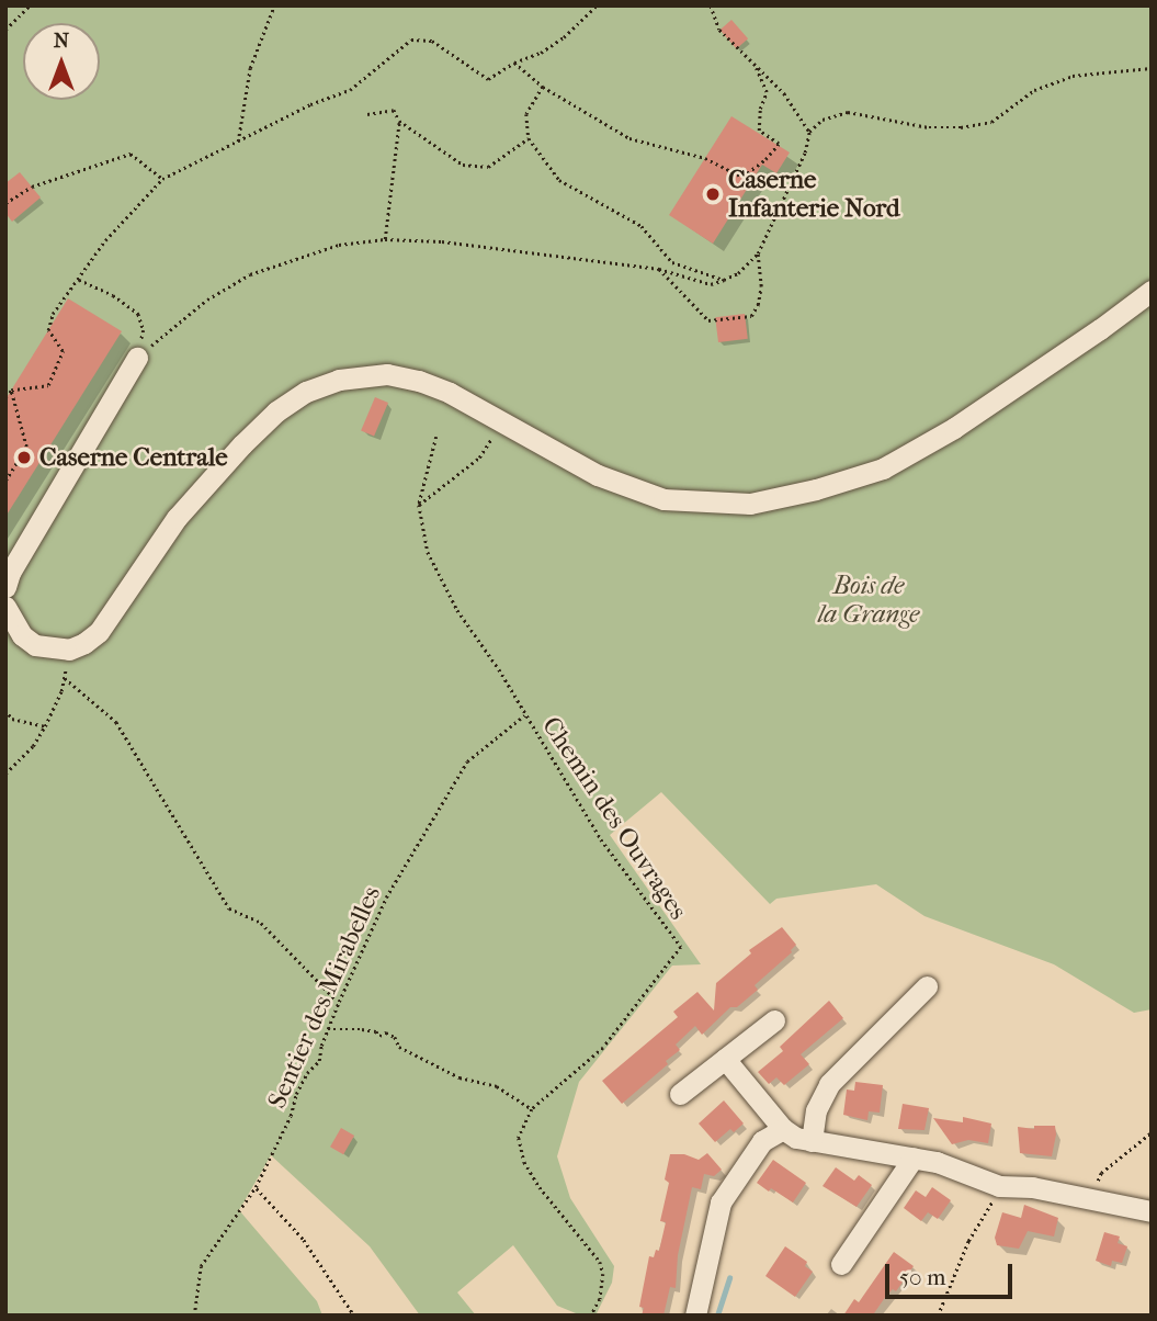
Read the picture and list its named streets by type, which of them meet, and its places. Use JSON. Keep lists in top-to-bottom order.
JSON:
{
  "streets": {
    "path": ["Chemin des Ouvrages", "Sentier des Mirabelles"]
  },
  "crossings": [
    ["Chemin des Ouvrages", "Sentier des Mirabelles"]
  ],
  "parks": ["Bois de la Grange"],
  "places": ["Caserne Infanterie Nord", "Caserne Centrale"],
  "scale_bar": "50 m",
  "north": "top"
}
